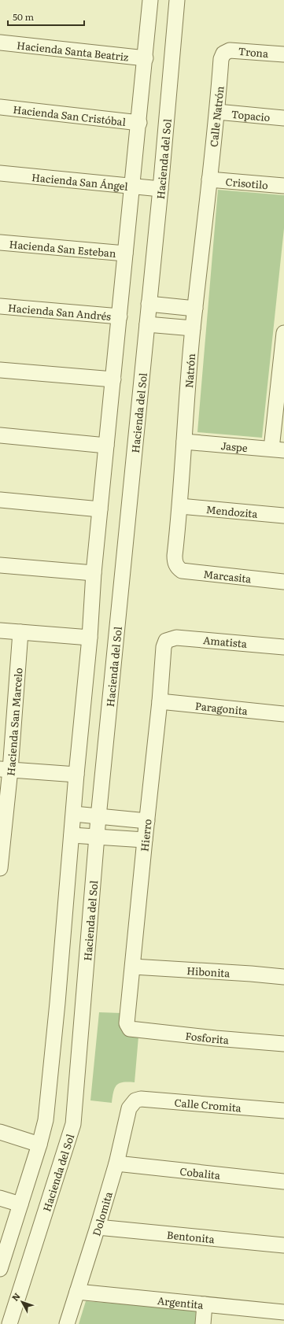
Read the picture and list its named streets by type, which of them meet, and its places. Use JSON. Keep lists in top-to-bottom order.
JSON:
{
  "streets": {
    "street": [
      "Hacienda Santa Beatriz",
      "Trona",
      "Hacienda San Cristóbal",
      "Topacio",
      "Calle Natrón",
      "Hacienda del Sol",
      "Hacienda San Ángel",
      "Crisotilo",
      "Hacienda San Esteban",
      "Hacienda San Andrés",
      "Natrón",
      "Jaspe",
      "Mendozita",
      "Marcasita",
      "Amatista",
      "Paragonita",
      "Hacienda San Marcelo",
      "Hierro",
      "Hibonita",
      "Fosforita",
      "Calle Cromita",
      "Cobalita",
      "Dolomita",
      "Bentonita",
      "Argentita"
    ]
  },
  "crossings": [
    ["Trona", "Calle Natrón"],
    ["Topacio", "Calle Natrón"],
    ["Calle Natrón", "Crisotilo"],
    ["Calle Natrón", "Natrón"],
    ["Hacienda del Sol", "Hacienda San Ángel"],
    ["Crisotilo", "Natrón"],
    ["Natrón", "Jaspe"],
    ["Natrón", "Mendozita"],
    ["Natrón", "Marcasita"],
    ["Amatista", "Hierro"],
    ["Paragonita", "Hierro"],
    ["Hierro", "Hibonita"],
    ["Hierro", "Fosforita"],
    ["Calle Cromita", "Dolomita"],
    ["Cobalita", "Dolomita"],
    ["Dolomita", "Bentonita"],
    ["Dolomita", "Argentita"]
  ],
  "scale_bar": "50 m",
  "north": "top left"
}
